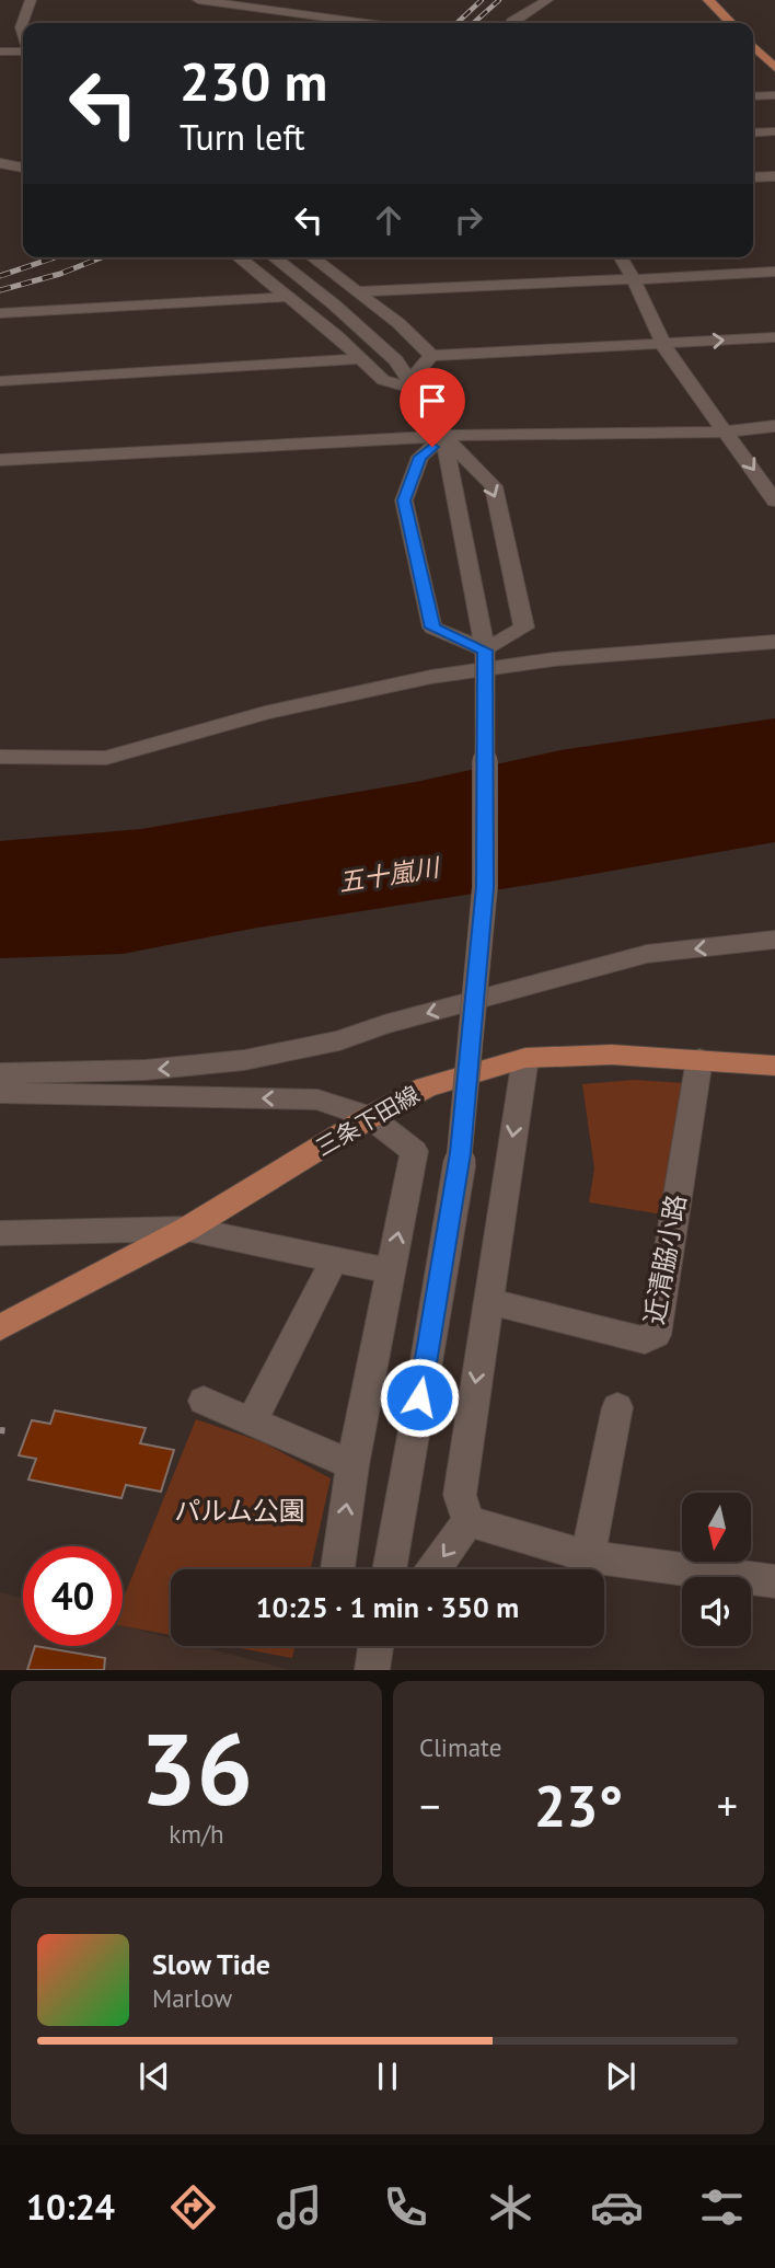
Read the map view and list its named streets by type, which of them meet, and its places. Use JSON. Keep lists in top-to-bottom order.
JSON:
{
  "streets": {
    "main road": ["三条下田線"],
    "street": ["近清脇小路"]
  },
  "crossings": [
    ["三条下田線", "近清脇小路"]
  ],
  "water": ["五十嵐川"],
  "parks": ["パルム公園"],
  "north": "bottom",
  "page": {
    "turn": ["230 m", "Turn left"],
    "limit": "40",
    "trip": "10:25 · 1 min · 350 m",
    "tile": [
      ["36", "km/h"],
      "Climate"
    ],
    "heat": ["−", "23°", "+"],
    "song": ["Slow Tide", "Marlow"],
    "tabs": "10:24"
  }
}
